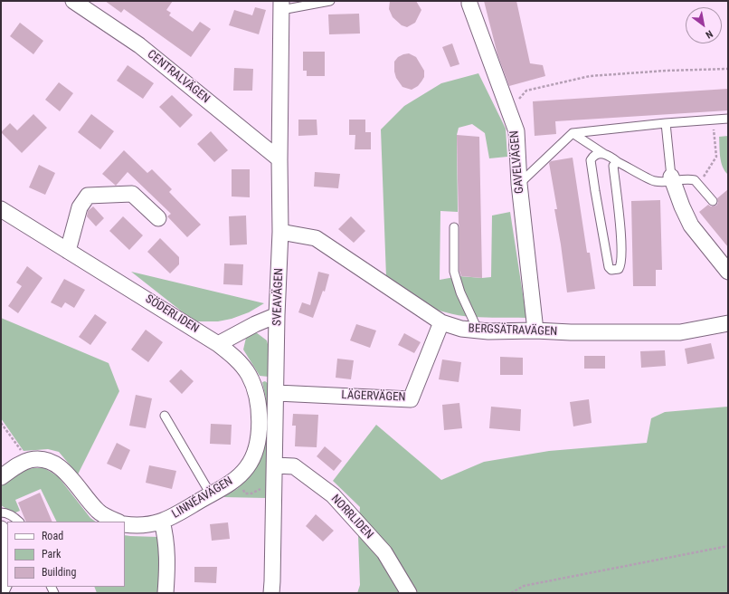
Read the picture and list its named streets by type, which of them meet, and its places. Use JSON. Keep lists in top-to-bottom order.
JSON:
{
  "streets": {
    "street": [
      "CENTRALVÄGEN",
      "GAVELVÄGEN",
      "SVEAVÄGEN",
      "SÖDERLIDEN",
      "BERGSÄTRAVÄGEN",
      "LÄGERVÄGEN",
      "LINNÉAVÄGEN",
      "NORRLIDEN"
    ]
  },
  "crossings": [
    ["CENTRALVÄGEN", "SVEAVÄGEN"],
    ["GAVELVÄGEN", "BERGSÄTRAVÄGEN"],
    ["SVEAVÄGEN", "BERGSÄTRAVÄGEN"],
    ["SVEAVÄGEN", "LÄGERVÄGEN"],
    ["SVEAVÄGEN", "NORRLIDEN"],
    ["SÖDERLIDEN", "LINNÉAVÄGEN"],
    ["BERGSÄTRAVÄGEN", "LÄGERVÄGEN"]
  ],
  "legend": ["Road", "Park", "Building"],
  "north": "bottom right"
}
